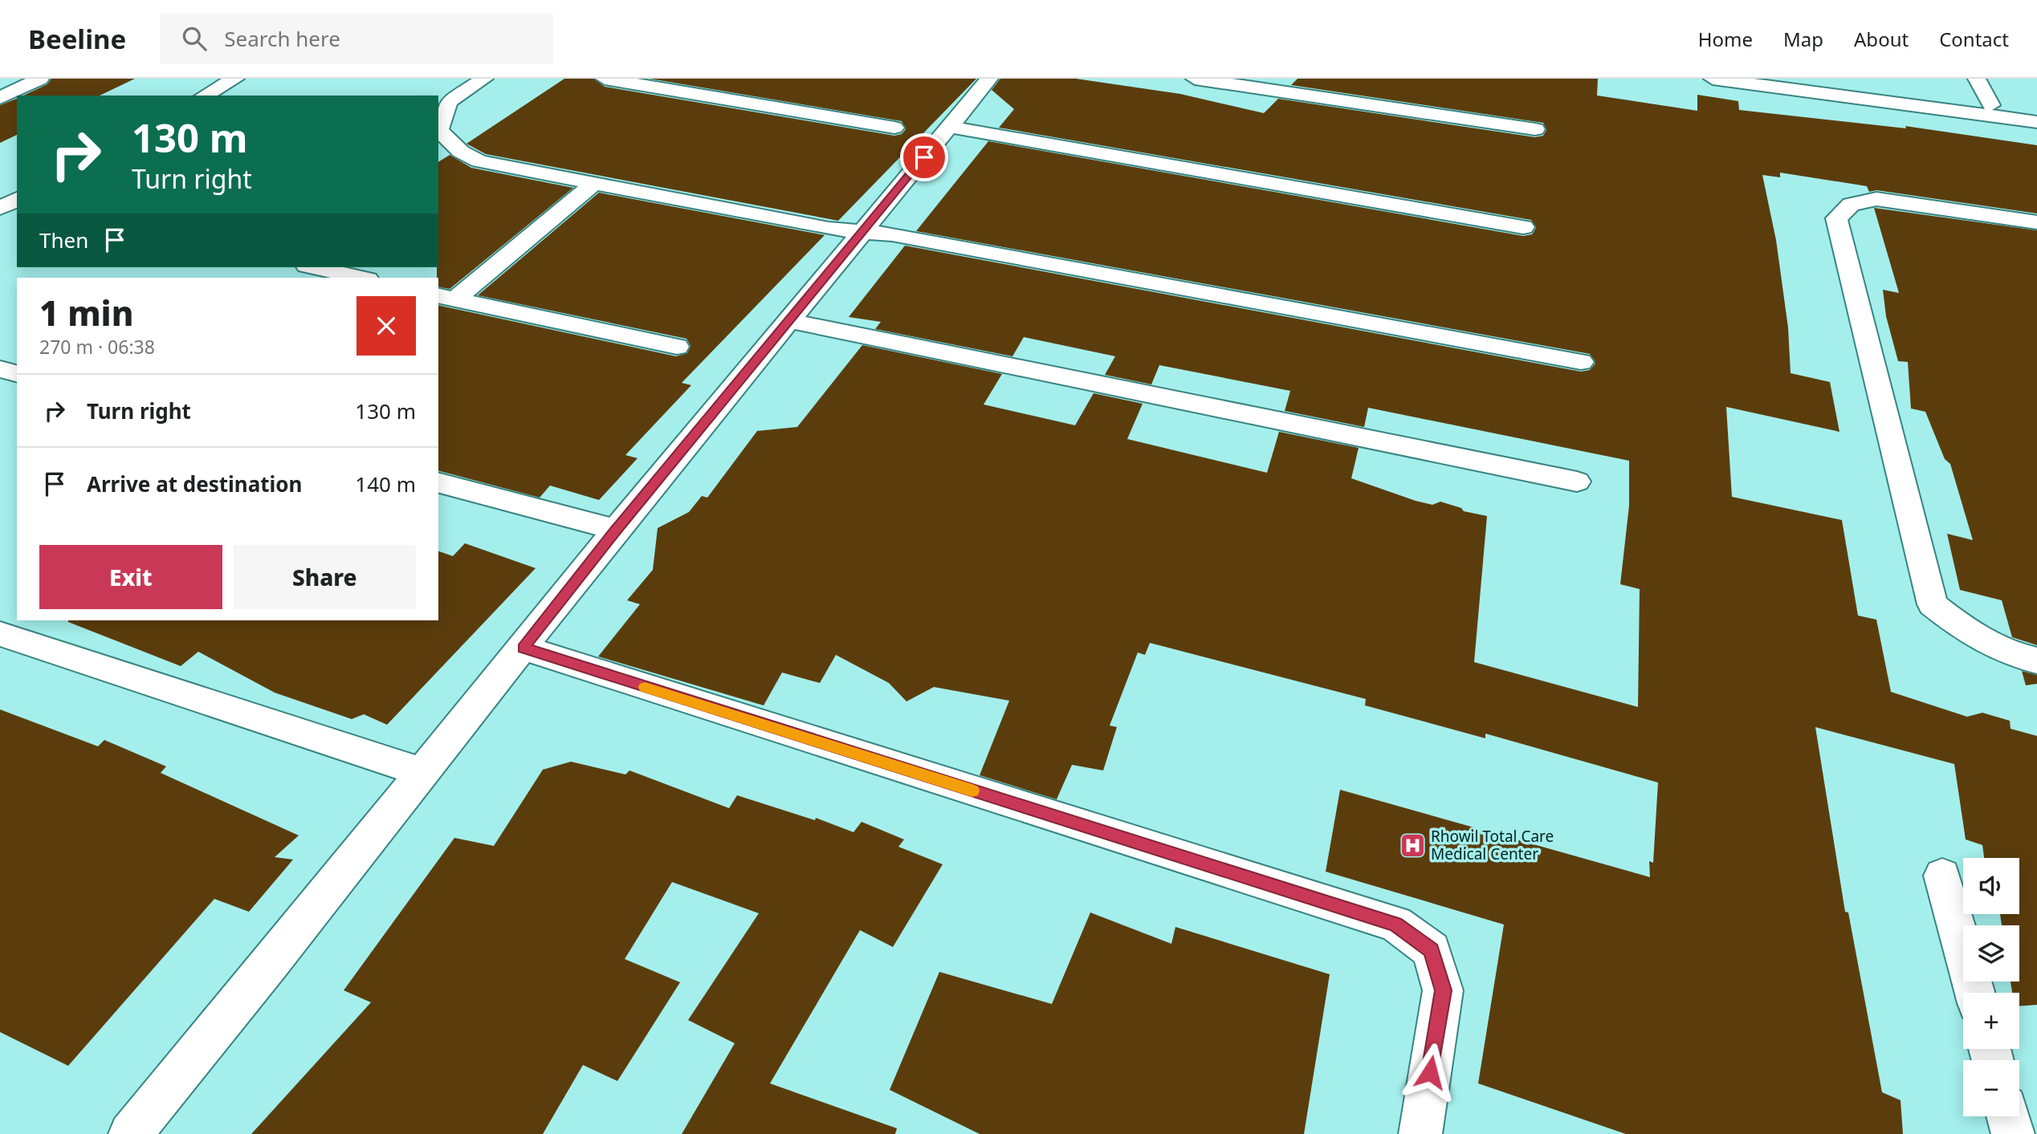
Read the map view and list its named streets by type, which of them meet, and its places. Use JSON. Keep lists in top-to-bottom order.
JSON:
{
  "places": {
    "hospital": ["Rhowil Total Care Medical Center"]
  },
  "page": {
    "header": "Beeline",
    "search": "Search here",
    "nav": [
      "Home",
      "Map",
      "About",
      "Contact"
    ],
    "turn": ["130 m", "Turn right"],
    "then": "Then",
    "heading": ["1 min", "270 m · 06:38"],
    "list": [
      {
        "name": "Turn right",
        "value": "130 m"
      },
      {
        "name": "Arrive at destination",
        "value": "140 m"
      }
    ],
    "buttons": ["Exit", "Share"],
    "map_buttons": ["+", "−"]
  }
}
